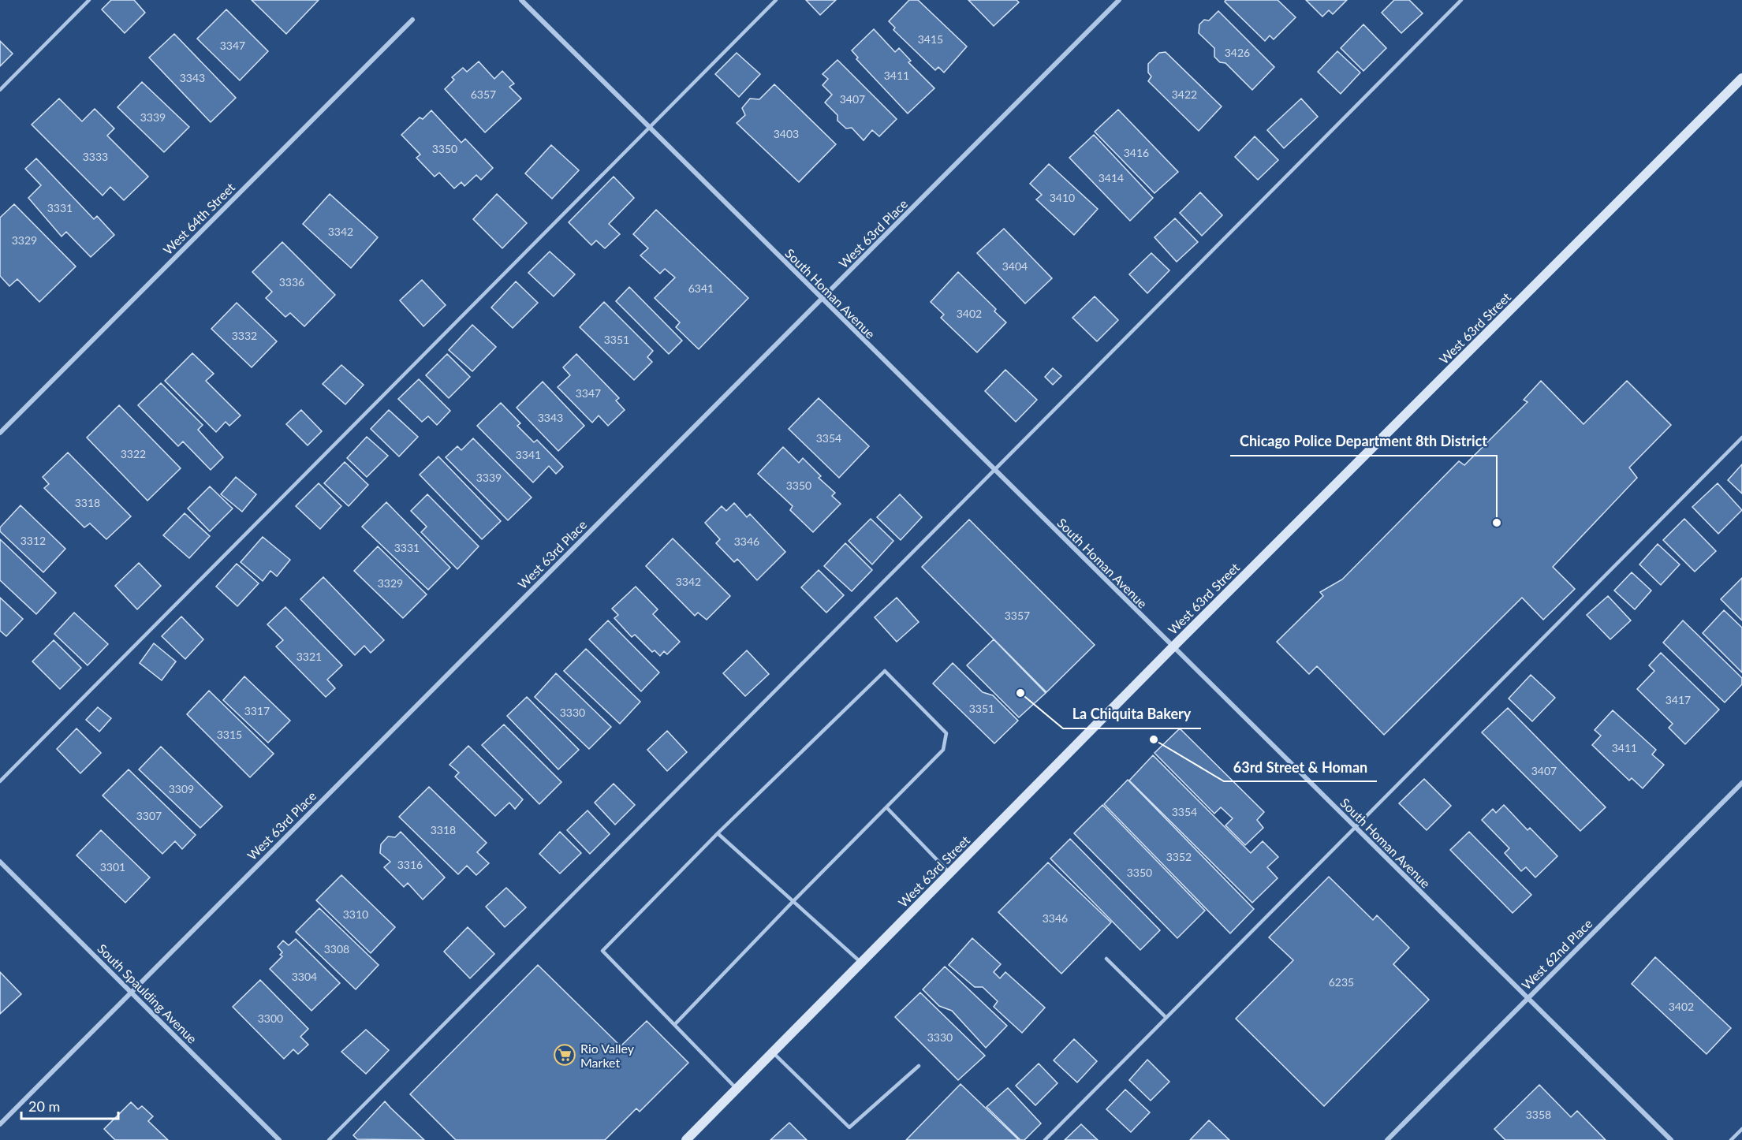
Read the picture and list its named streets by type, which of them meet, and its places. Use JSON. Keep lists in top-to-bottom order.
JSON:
{
  "streets": {
    "main road": ["West 63rd Street"],
    "street": [
      "West 64th Street",
      "West 63rd Place",
      "South Homan Avenue",
      "West 62nd Place",
      "South Spaulding Avenue"
    ]
  },
  "crossings": [
    ["West 63rd Place", "South Homan Avenue"],
    ["West 63rd Place", "South Spaulding Avenue"],
    ["South Homan Avenue", "West 63rd Street"],
    ["South Homan Avenue", "West 62nd Place"]
  ],
  "places": {
    "other": ["Chicago Police Department 8th District", "La Chiquita Bakery", "63rd Street & Homan"],
    "supermarket": ["Rio Valley Market"]
  },
  "house_numbers": [
    "3415",
    "3347",
    "3426",
    "3411",
    "3343",
    "6357",
    "3422",
    "3407",
    "3339",
    "3403",
    "3350",
    "3416",
    "3333",
    "3414",
    "3410",
    "3331",
    "3342",
    "3329",
    "3404",
    "3336",
    "6341",
    "3402",
    "3332",
    "3351",
    "3347",
    "3343",
    "3354",
    "3322",
    "3341",
    "3339",
    "3350",
    "3318",
    "3312",
    "3346",
    "3331",
    "3342",
    "3329",
    "3357",
    "3321",
    "3417",
    "3351",
    "3317",
    "3330",
    "3315",
    "3411",
    "3407",
    "3309",
    "3354",
    "3307",
    "3318",
    "3352",
    "3316",
    "3301",
    "3350",
    "3310",
    "3346",
    "3308",
    "3304",
    "6235",
    "3402",
    "3300",
    "3330",
    "3358"
  ],
  "scale_bar": "20 m"
}
